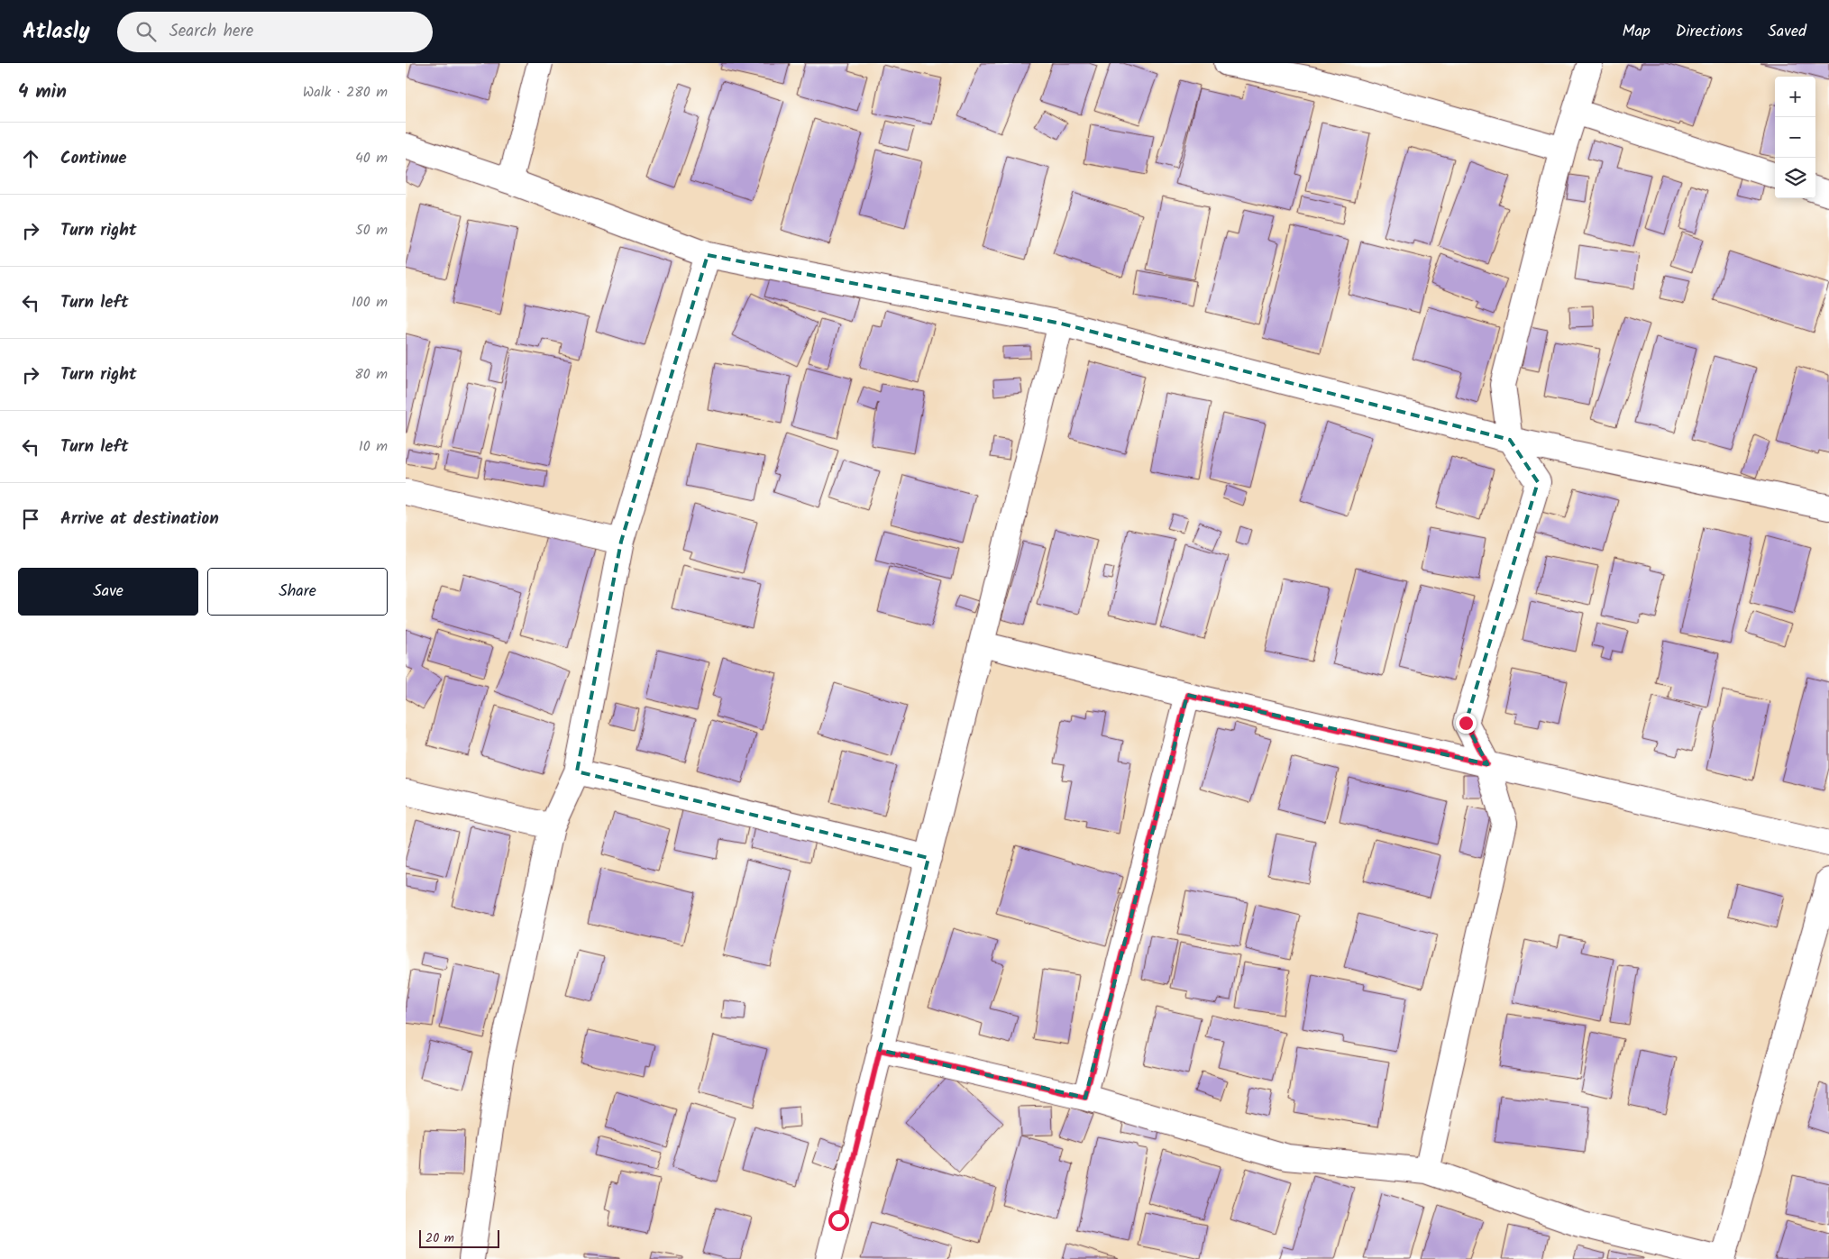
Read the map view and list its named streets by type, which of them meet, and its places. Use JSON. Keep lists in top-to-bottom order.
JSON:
{
  "scale_bar": "20 m",
  "page": {
    "header": "Atlasly",
    "search": "Search here",
    "nav": ["Map", "Directions", "Saved"],
    "heading": ["4 min", "Walk · 280 m"],
    "map_buttons": ["+", "−"],
    "list": [
      ["Continue", "40 m"],
      ["Turn right", "50 m"],
      ["Turn left", "100 m"],
      ["Turn right", "80 m"],
      ["Turn left", "10 m"],
      "Arrive at destination"
    ],
    "buttons": ["Save", "Share"],
    "scale": "20 m"
  }
}
